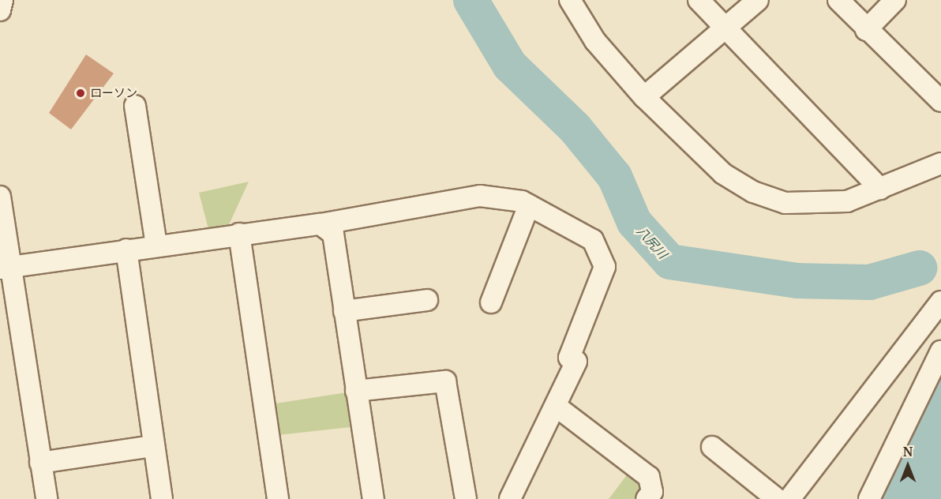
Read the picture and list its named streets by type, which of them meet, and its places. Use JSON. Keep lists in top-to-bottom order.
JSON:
{
  "water": ["八尻川"],
  "places": ["ローソン"],
  "north": "top"
}
